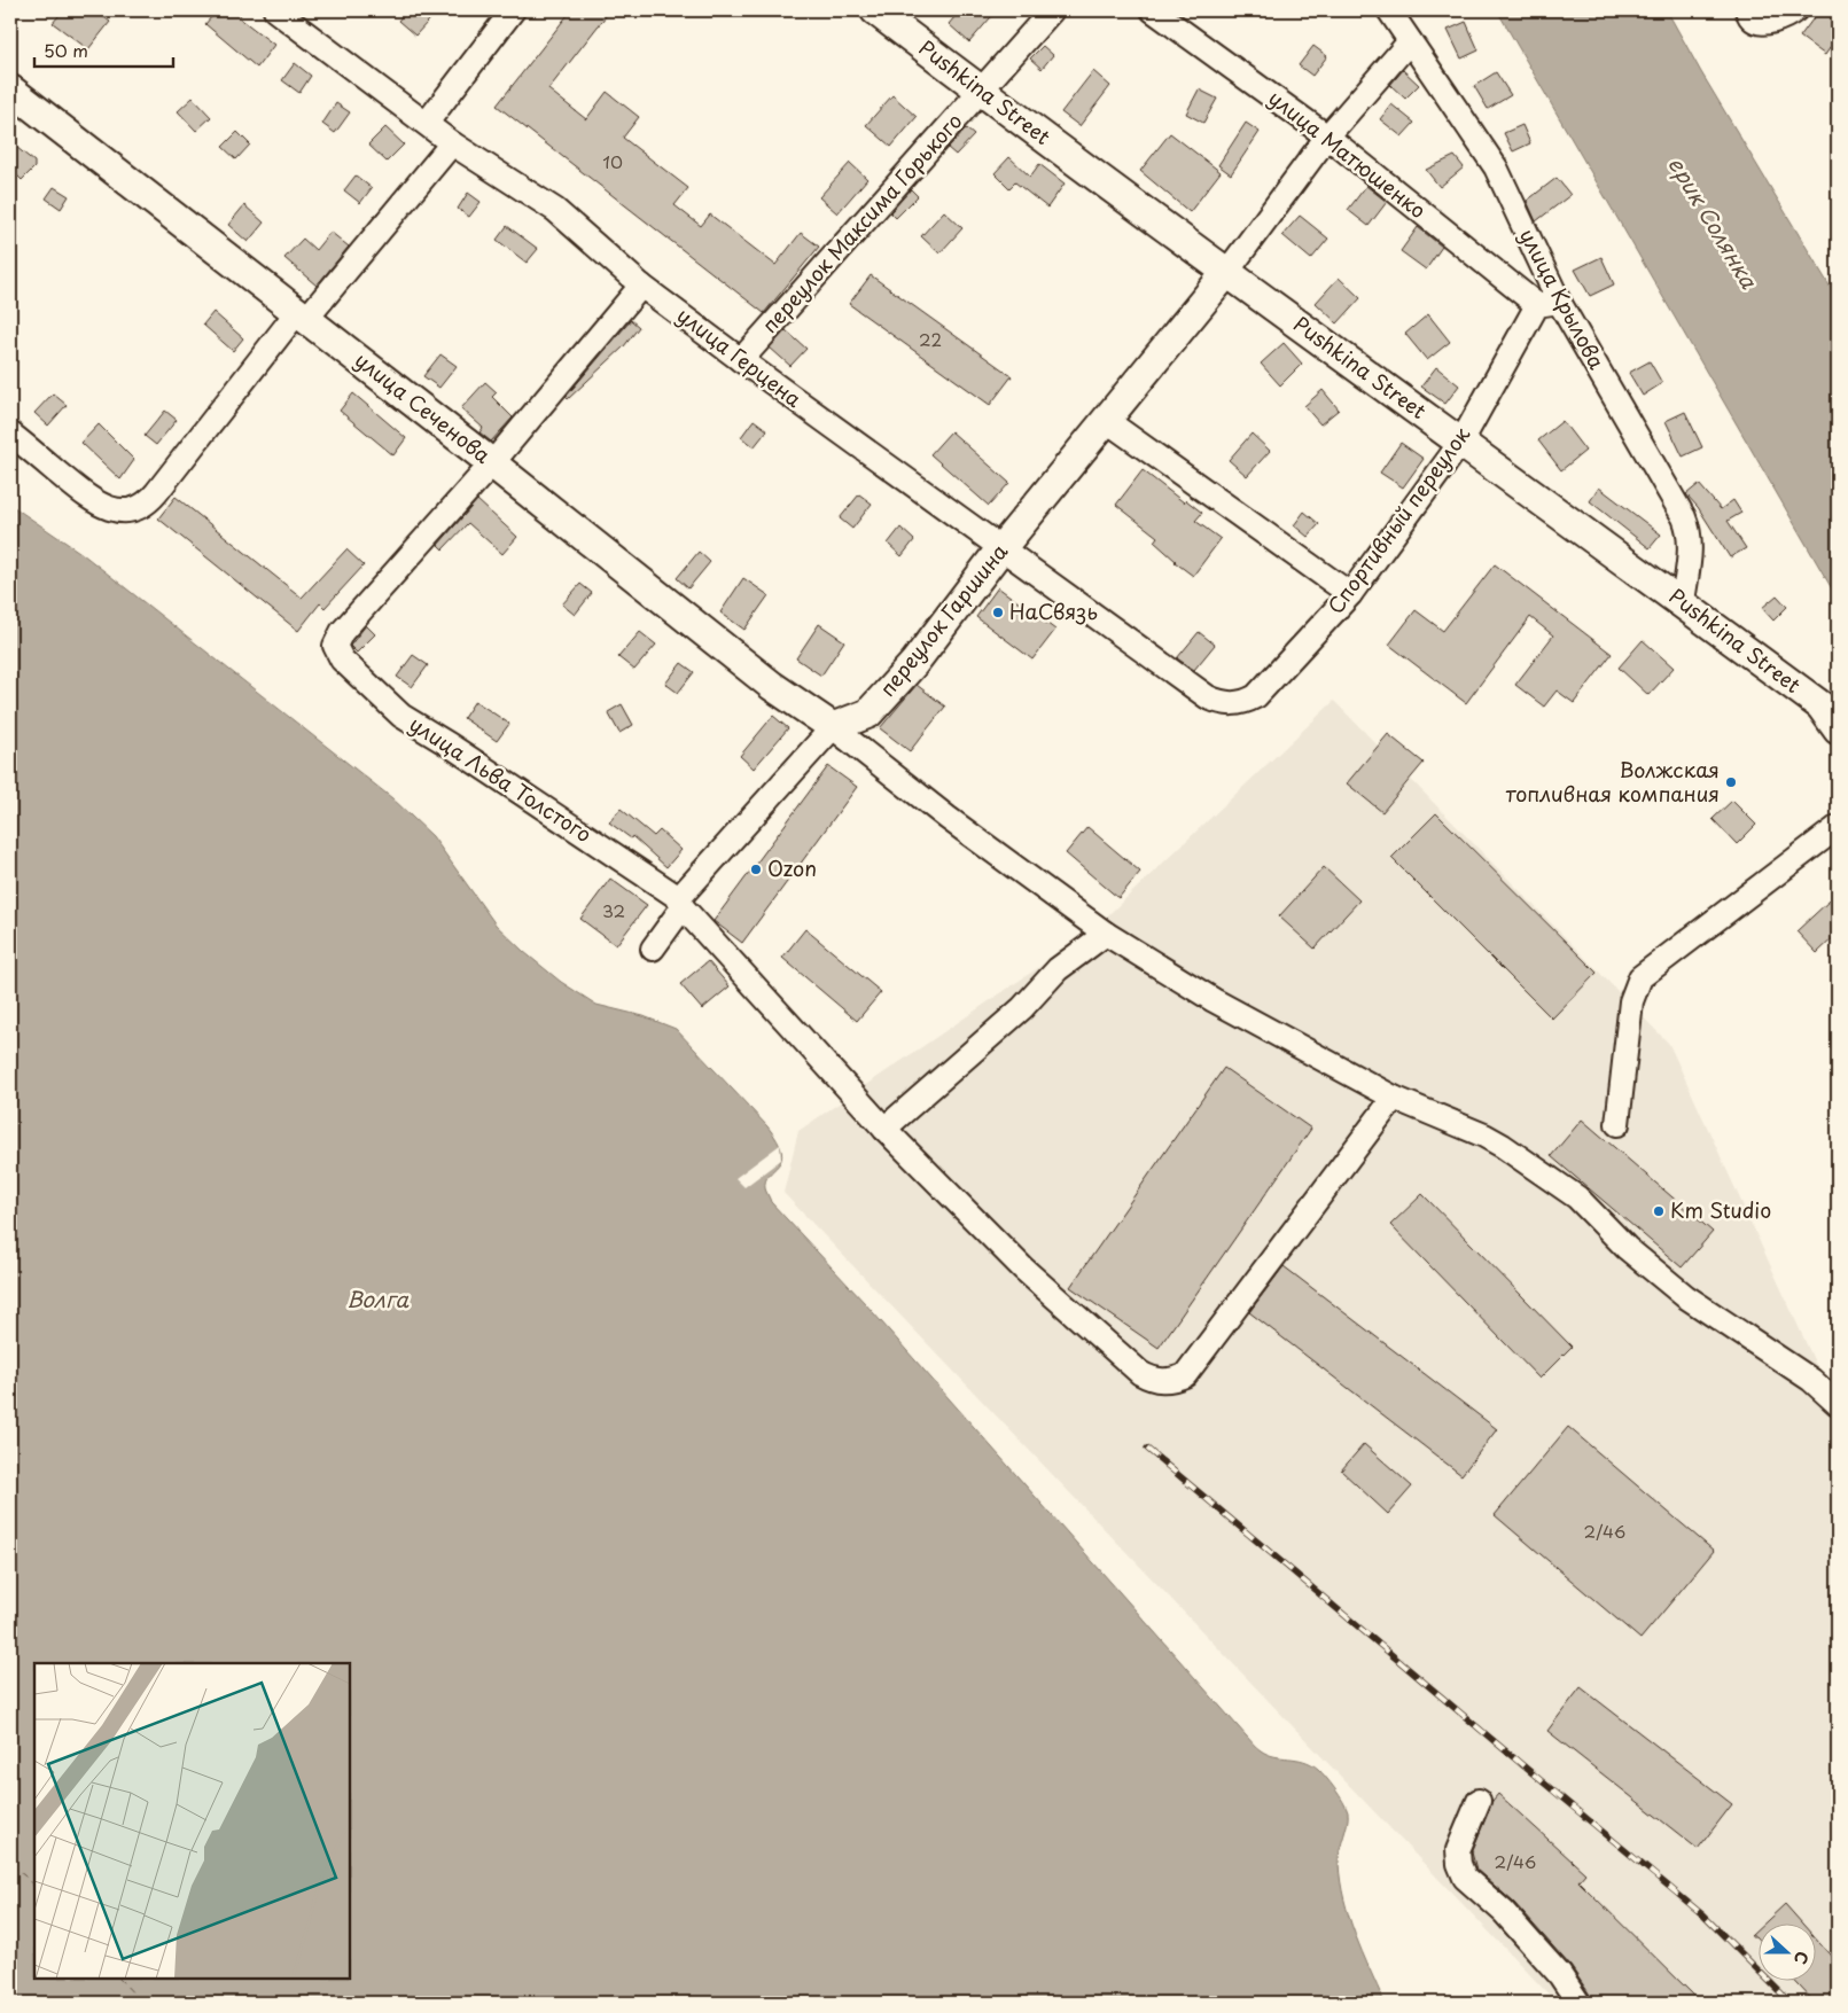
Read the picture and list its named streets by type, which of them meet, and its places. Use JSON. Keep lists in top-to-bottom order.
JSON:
{
  "streets": {
    "main road": ["Pushkina Street", "улица Сеченова", "переулок Гаршина"],
    "street": [
      "улица Матюшенко",
      "переулок Максима Горького",
      "улица Крылова",
      "улица Герцена",
      "Спортивный переулок",
      "улица Льва Толстого"
    ]
  },
  "crossings": [
    ["Pushkina Street", "переулок Максима Горького"],
    ["Pushkina Street", "улица Крылова"],
    ["Pushkina Street", "Спортивный переулок"],
    ["Pushkina Street", "переулок Гаршина"],
    ["улица Матюшенко", "улица Крылова"],
    ["улица Матюшенко", "Спортивный переулок"],
    ["переулок Максима Горького", "улица Герцена"],
    ["улица Крылова", "Спортивный переулок"],
    ["улица Герцена", "Спортивный переулок"],
    ["улица Герцена", "переулок Гаршина"],
    ["улица Сеченова", "переулок Гаршина"],
    ["улица Сеченова", "улица Льва Толстого"],
    ["переулок Гаршина", "улица Льва Толстого"]
  ],
  "water": ["ерик Солянка", "Волга"],
  "places": [
    "НаСвязь",
    "Волжская топливная компания",
    "Ozon",
    "Кm Studio"
  ],
  "house_numbers": [
    "10",
    "22",
    "32",
    "2/46",
    "2/46"
  ],
  "scale_bar": "50 m",
  "north": "right"
}
